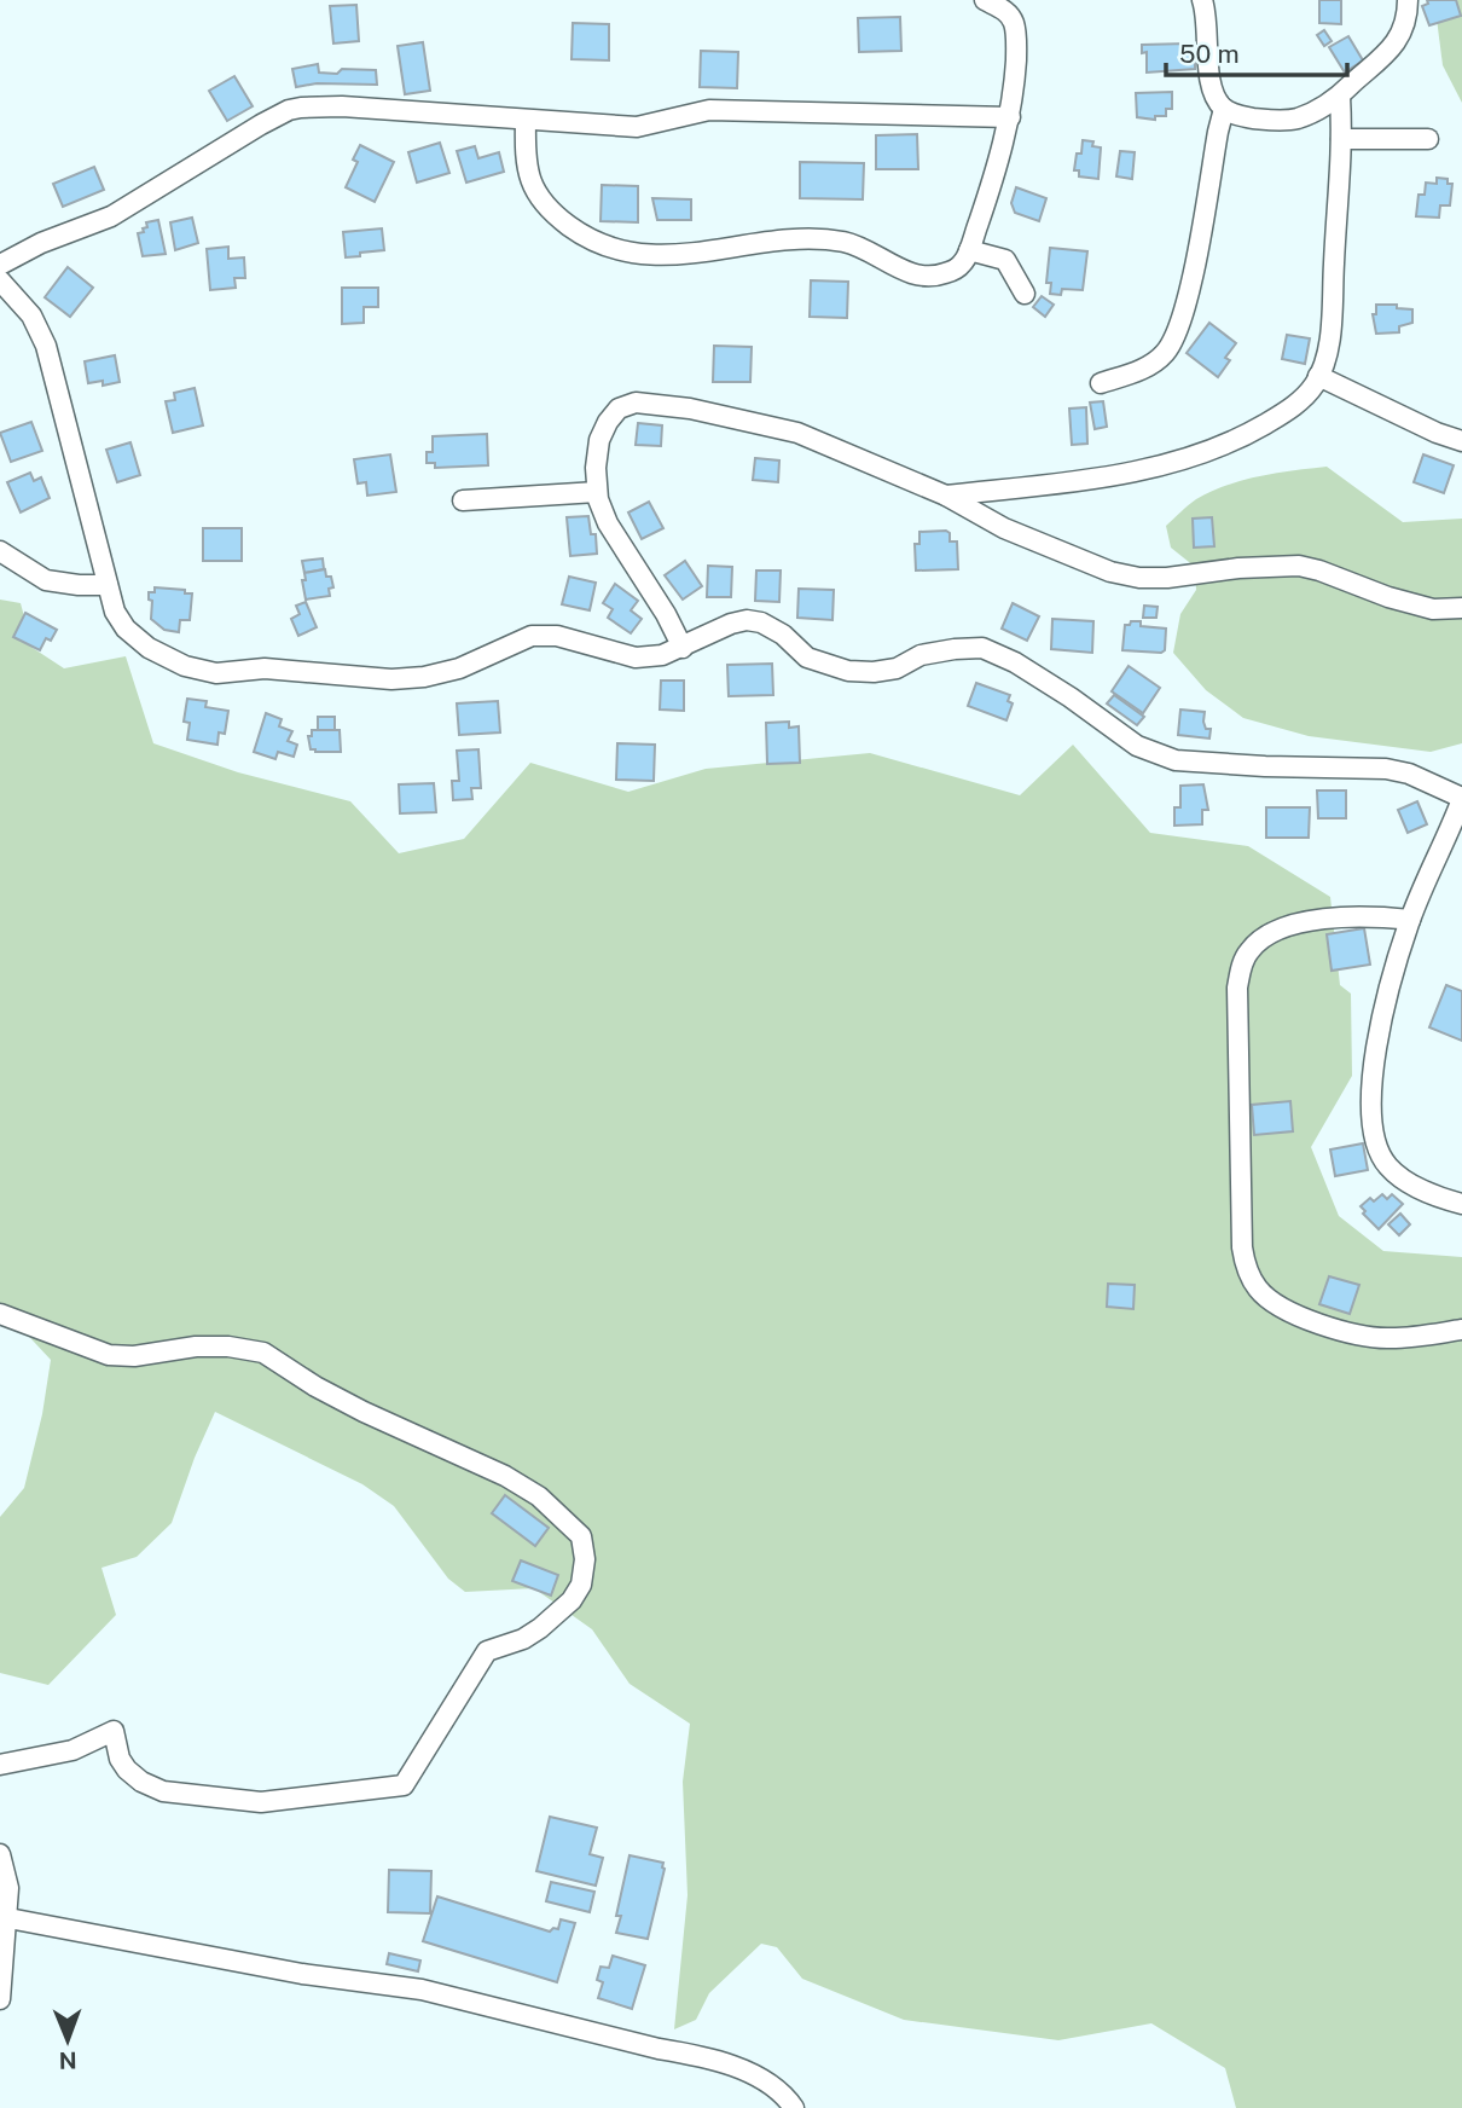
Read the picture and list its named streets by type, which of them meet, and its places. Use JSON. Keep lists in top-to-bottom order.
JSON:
{
  "scale_bar": "50 m",
  "north": "bottom"
}
